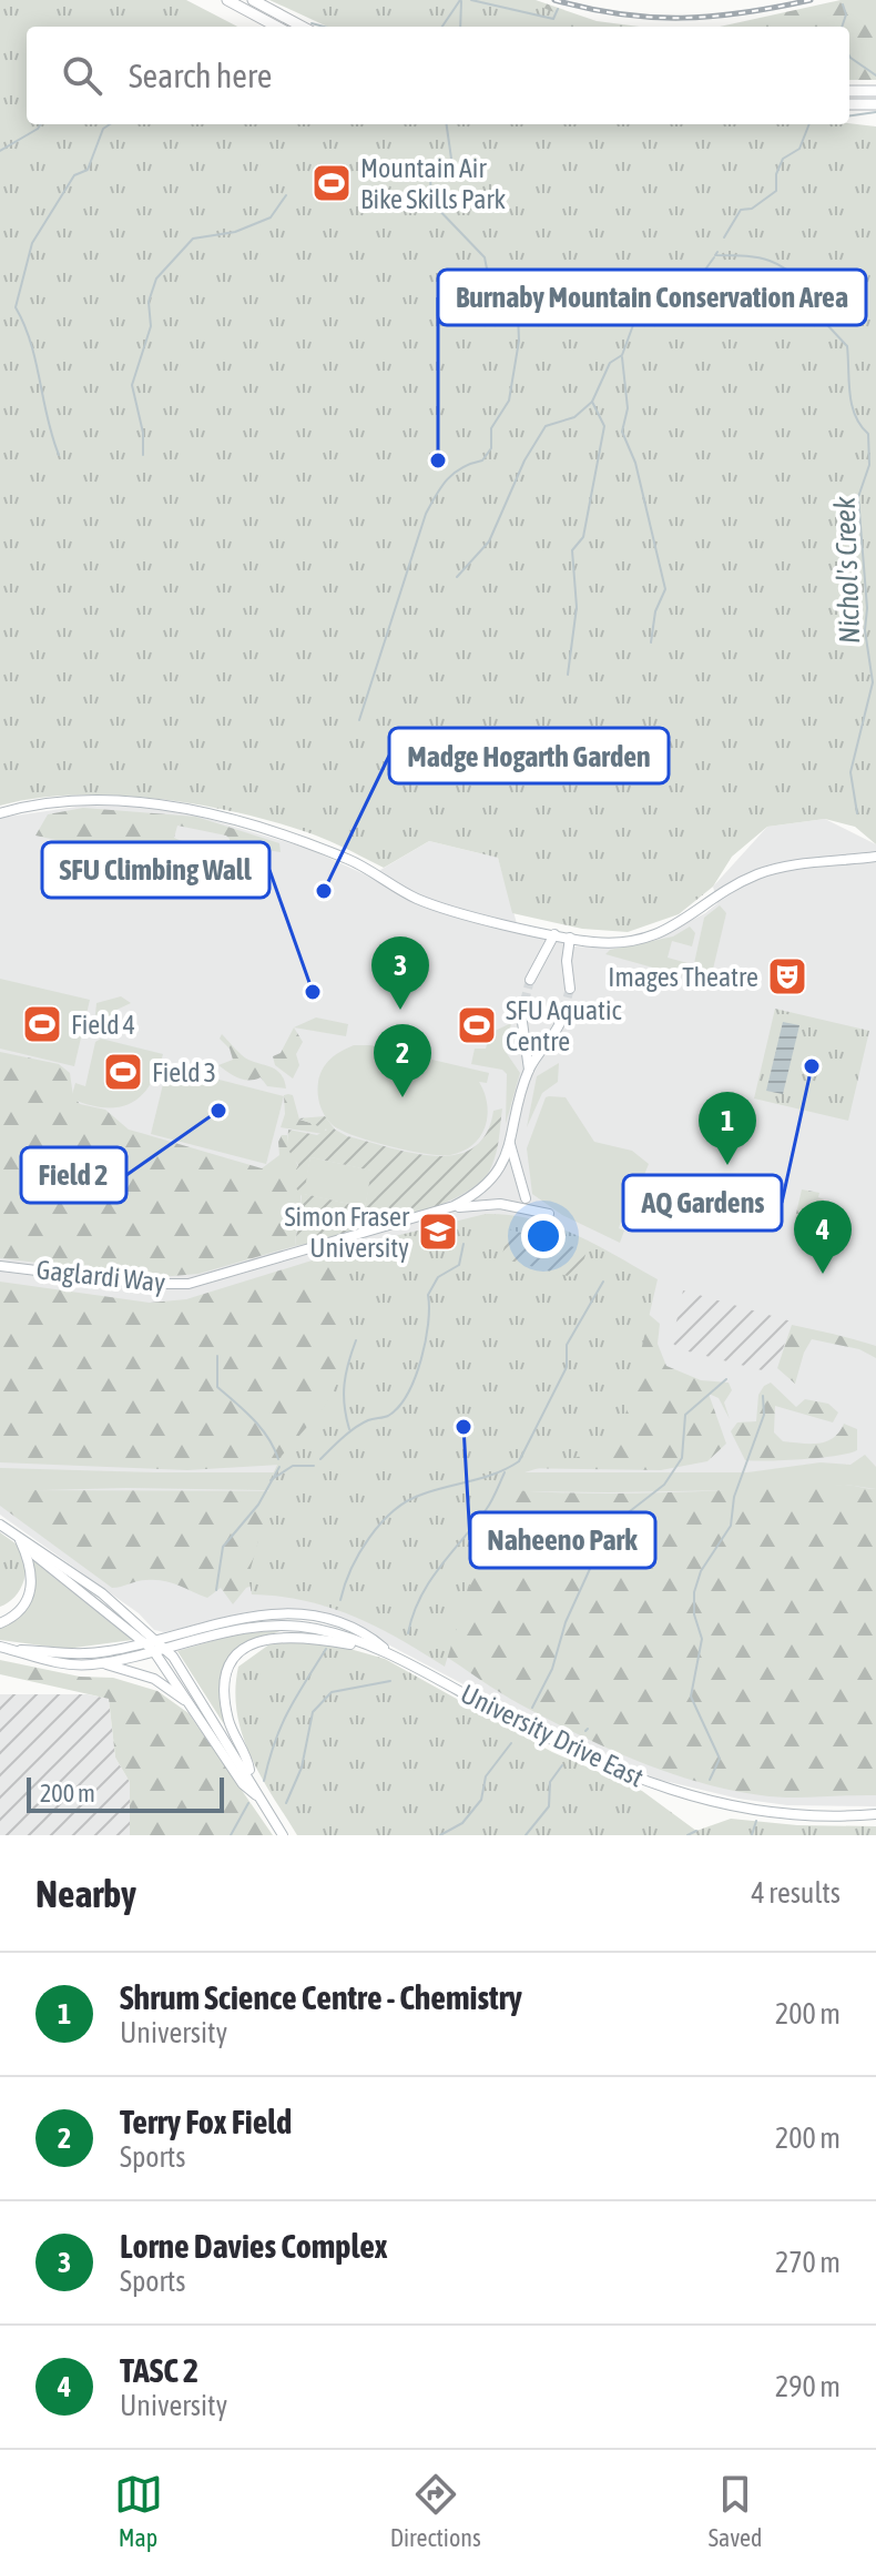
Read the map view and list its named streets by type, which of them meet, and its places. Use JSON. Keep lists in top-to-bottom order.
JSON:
{
  "streets": {
    "street": ["Gaglardi Way", "University Drive East"]
  },
  "water": ["Nichol's Creek"],
  "places": {
    "sports": [
      "Mountain Air Bike Skills Park",
      "Field 4",
      "SFU Aquatic Centre",
      "Field 3"
    ],
    "other": [
      "Burnaby Mountain Conservation Area",
      "Madge Hogarth Garden",
      "SFU Climbing Wall",
      "AQ Gardens",
      "Field 2",
      "Naheeno Park"
    ],
    "theatre": ["Images Theatre"],
    "school or university": ["Simon Fraser University"]
  },
  "scale_bar": "200 m",
  "page": {
    "search": "Search here",
    "pins": [
      "3",
      "2",
      "1",
      "4"
    ],
    "scale": "200 m",
    "heading": ["Nearby", "4 results"],
    "list": [
      {
        "mark": "1",
        "name": "Shrum Science Centre - Chemistry",
        "note": "University",
        "value": "200 m"
      },
      {
        "mark": "2",
        "name": "Terry Fox Field",
        "note": "Sports",
        "value": "200 m"
      },
      {
        "mark": "3",
        "name": "Lorne Davies Complex",
        "note": "Sports",
        "value": "270 m"
      },
      {
        "mark": "4",
        "name": "TASC 2",
        "note": "University",
        "value": "290 m"
      }
    ],
    "nav": ["Map", "Directions", "Saved"]
  }
}
